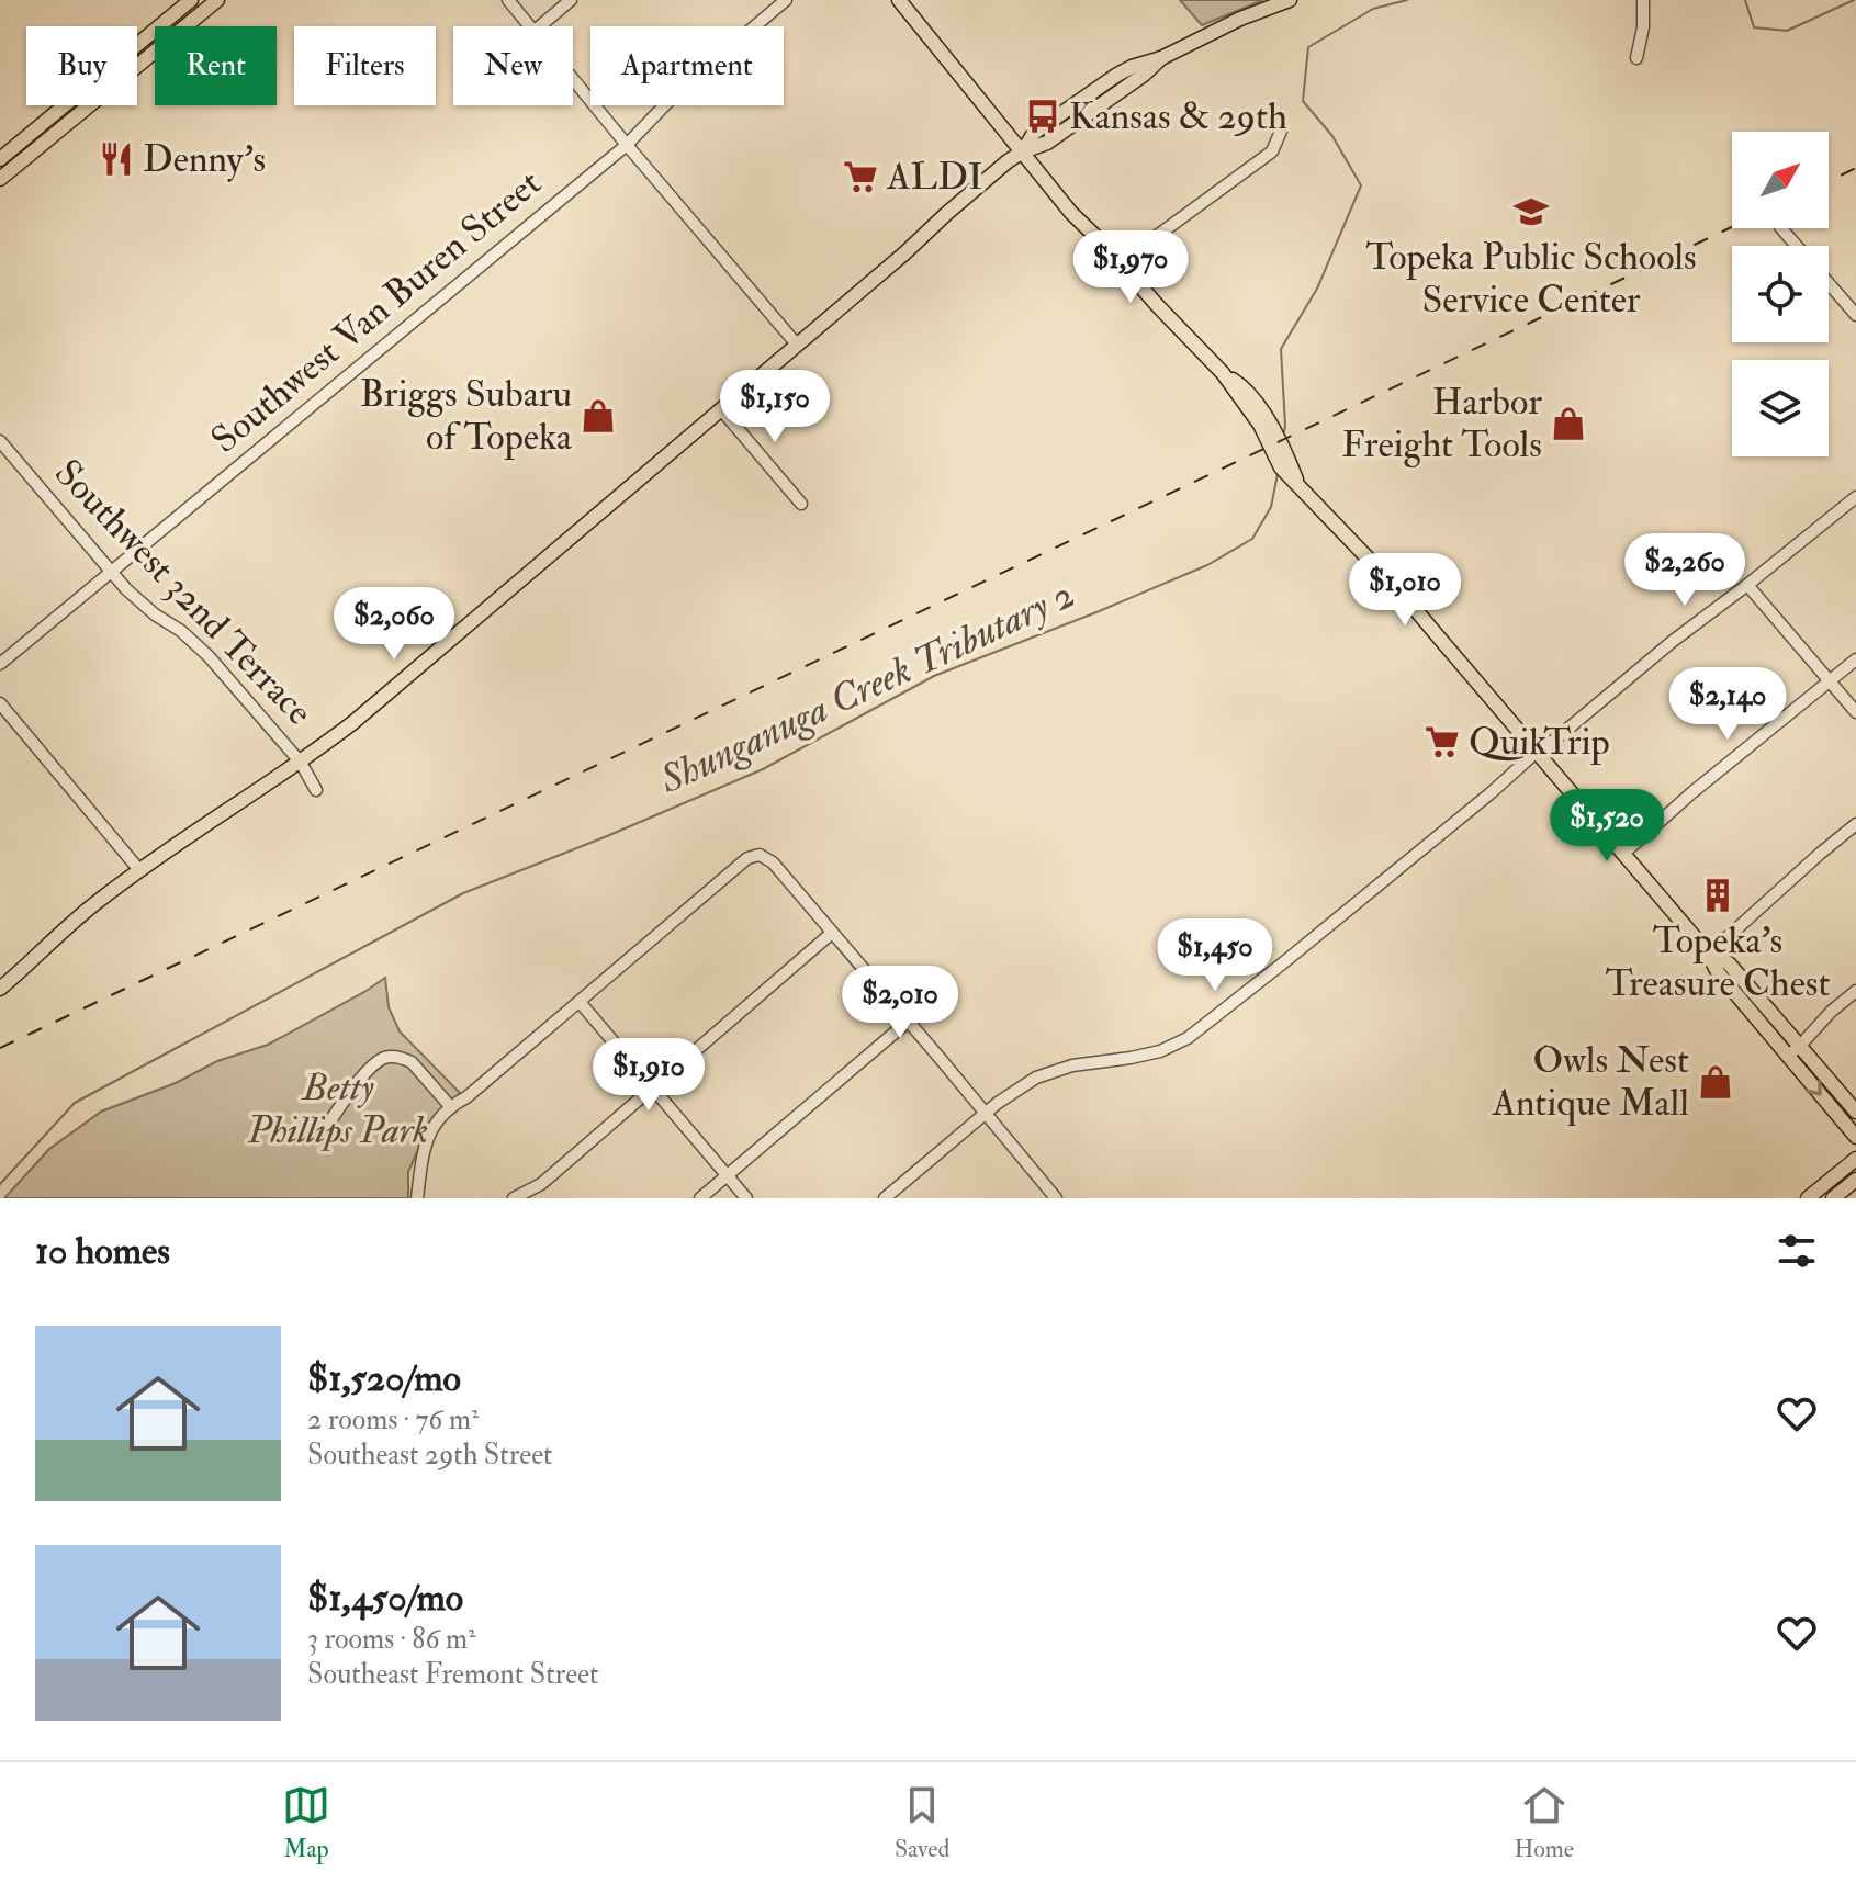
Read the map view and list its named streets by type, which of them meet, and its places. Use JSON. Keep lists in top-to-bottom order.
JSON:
{
  "streets": {
    "street": ["Southwest Van Buren Street", "Southwest 32nd Terrace"]
  },
  "crossings": [
    ["Southwest Van Buren Street", "Southwest 32nd Terrace"]
  ],
  "water": ["Shunganuga Creek Tributary 2"],
  "parks": ["Betty Phillips Park"],
  "places": {
    "bus stop": ["Kansas & 29th"],
    "restaurant": ["Denny's"],
    "supermarket": ["ALDI", "QuikTrip"],
    "school or university": ["Topeka Public Schools Service Center"],
    "shop": ["Briggs Subaru of Topeka", "Harbor Freight Tools", "Owls Nest Antique Mall"],
    "building": ["Topeka's Treasure Chest"]
  },
  "north": "top right",
  "page": {
    "chip": [
      "Buy",
      "Rent",
      "Filters",
      "New",
      "Apartment"
    ],
    "price": [
      "$1,970",
      "$1,150",
      "$2,260",
      "$1,010",
      "$2,060",
      "$2,140",
      "$1,520",
      "$1,450",
      "$2,010",
      "$1,910"
    ],
    "heading": "10 homes",
    "list": [
      {
        "name": "$1,520/mo",
        "note": "2 rooms · 76 m² · Southeast 29th Street"
      },
      {
        "name": "$1,450/mo",
        "note": "3 rooms · 86 m² · Southeast Fremont Street"
      }
    ],
    "tabs": ["Map", "Saved", "Home"]
  }
}
